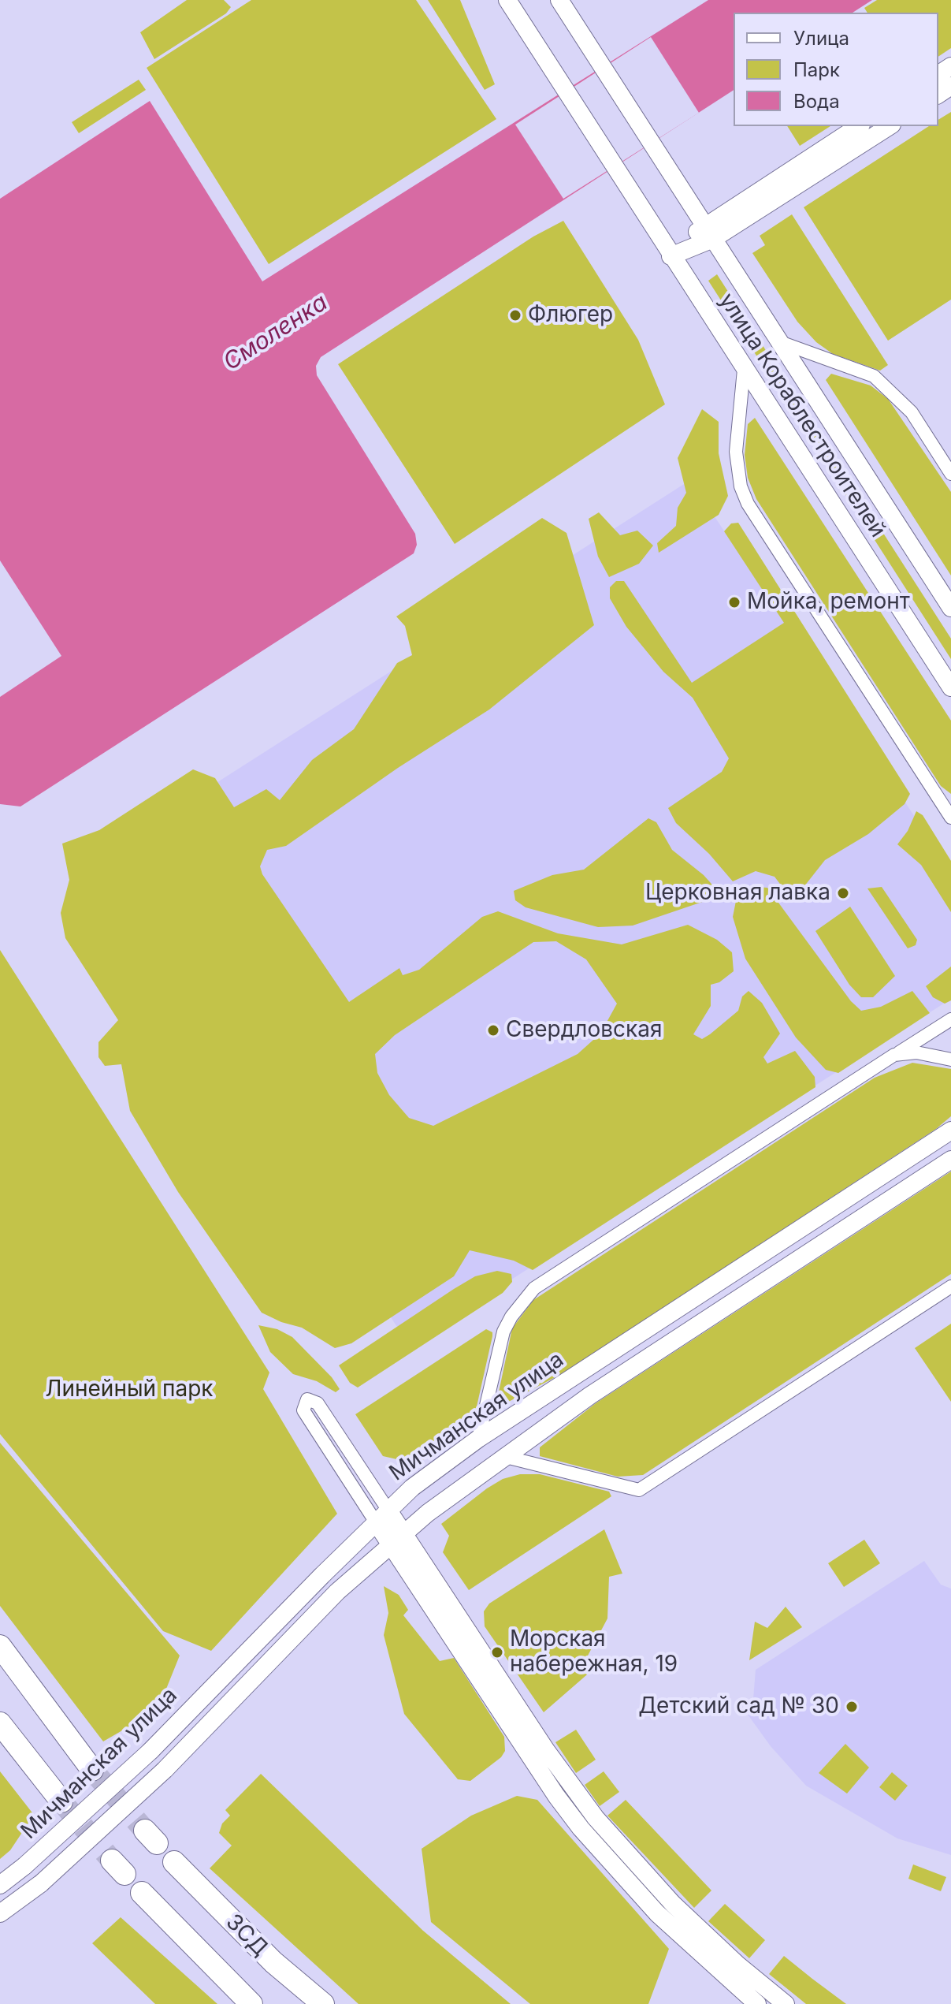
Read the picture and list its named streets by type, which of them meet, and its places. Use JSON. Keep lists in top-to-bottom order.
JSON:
{
  "streets": {
    "highway": ["ЗСД"],
    "main road": ["улица Кораблестроителей", "Мичманская улица"]
  },
  "water": ["Смоленка"],
  "parks": ["Линейный парк"],
  "places": [
    "Флюгер",
    "Мойка, ремонт",
    "Церковная лавка",
    "Свердловская",
    "Морская набережная, 19",
    "Детский сад № 30"
  ],
  "legend": ["Улица", "Парк", "Вода"]
}
